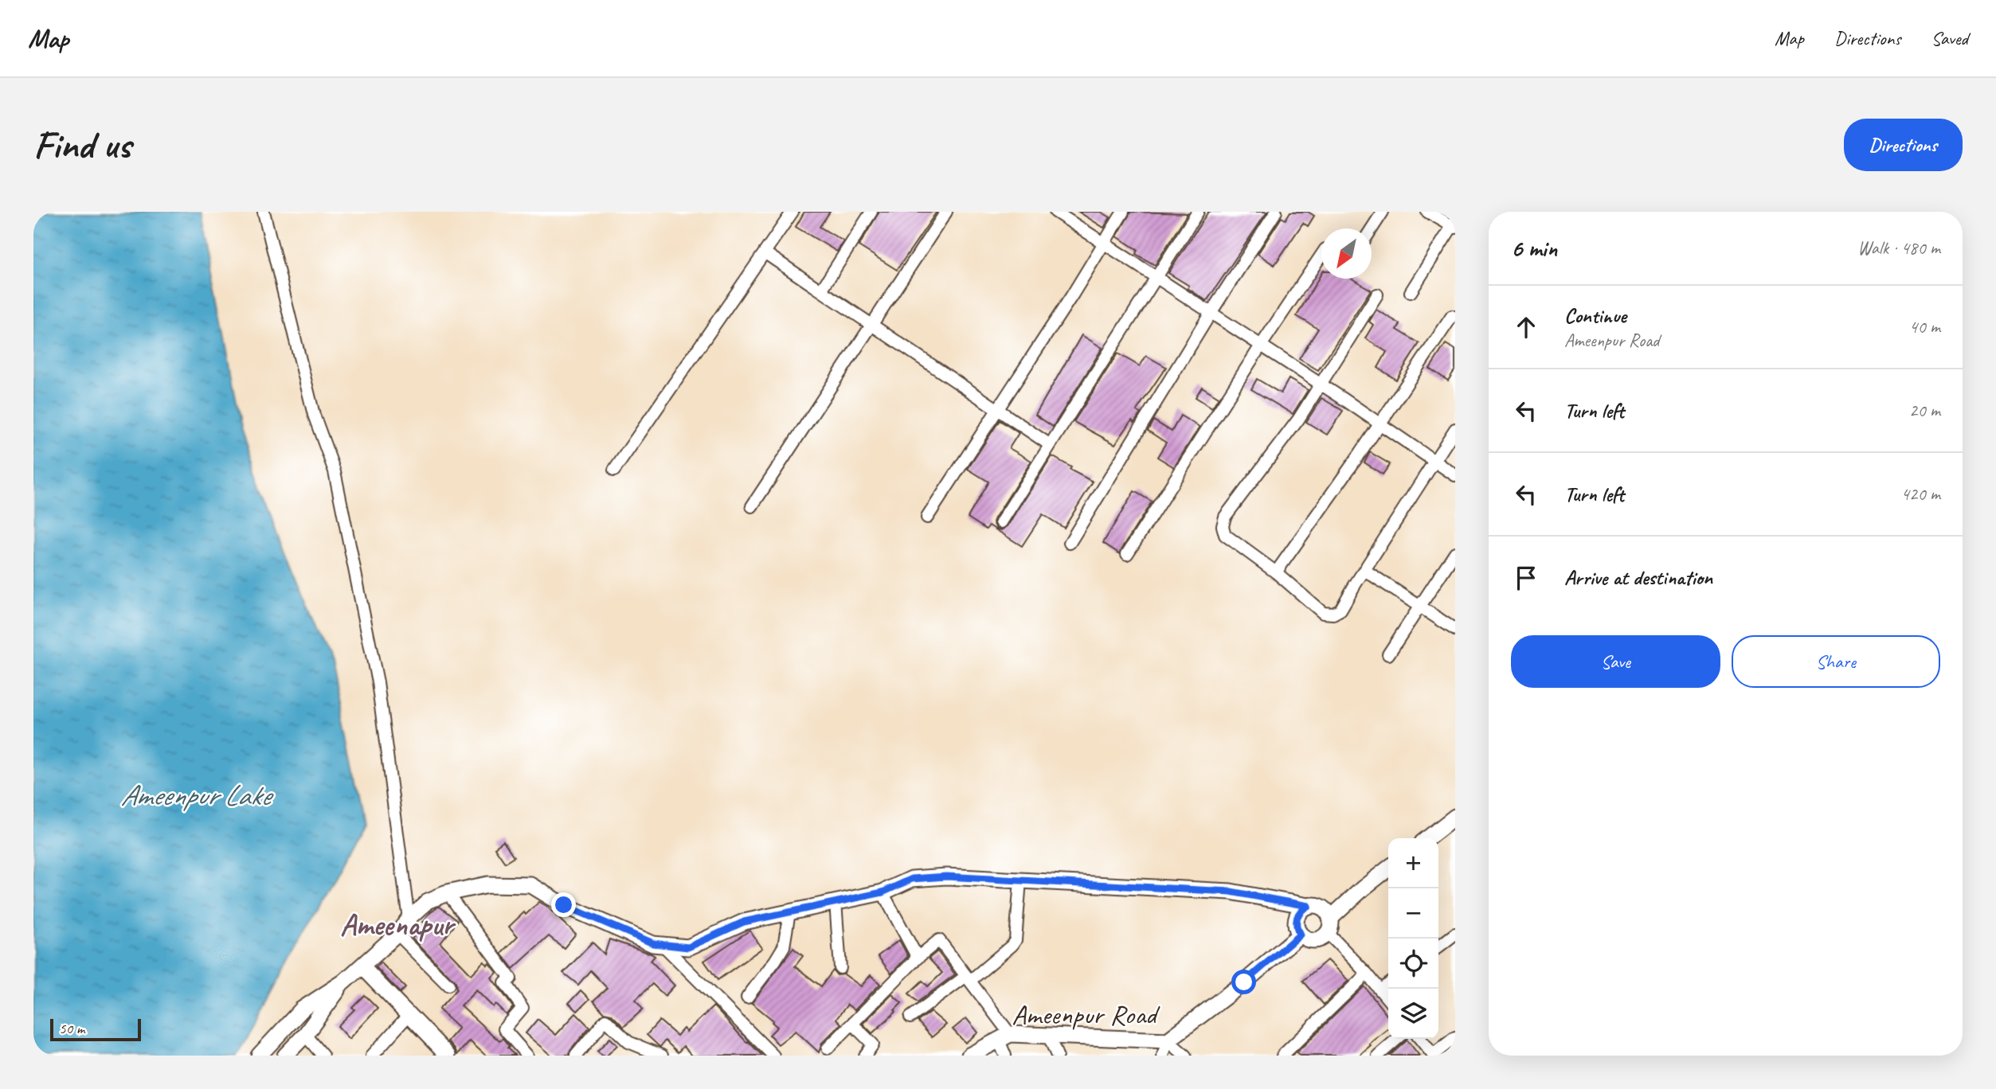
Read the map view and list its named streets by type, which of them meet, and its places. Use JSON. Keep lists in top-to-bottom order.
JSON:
{
  "streets": {
    "street": ["Ameenpur Road"]
  },
  "districts": ["Ameenapur"],
  "water": ["Ameenpur Lake"],
  "scale_bar": "50 m",
  "north": "bottom left",
  "page": {
    "header": "Map",
    "nav": ["Map", "Directions", "Saved"],
    "buttons": [
      "Directions",
      ["Save", "Share"]
    ],
    "title": "Find us",
    "heading": ["6 min", "Walk · 480 m"],
    "list": [
      ["Continue", "Ameenpur Road", "40 m"],
      ["Turn left", "20 m"],
      ["Turn left", "420 m"],
      "Arrive at destination"
    ],
    "map_buttons": ["+", "−"],
    "scale": "50 m"
  }
}
